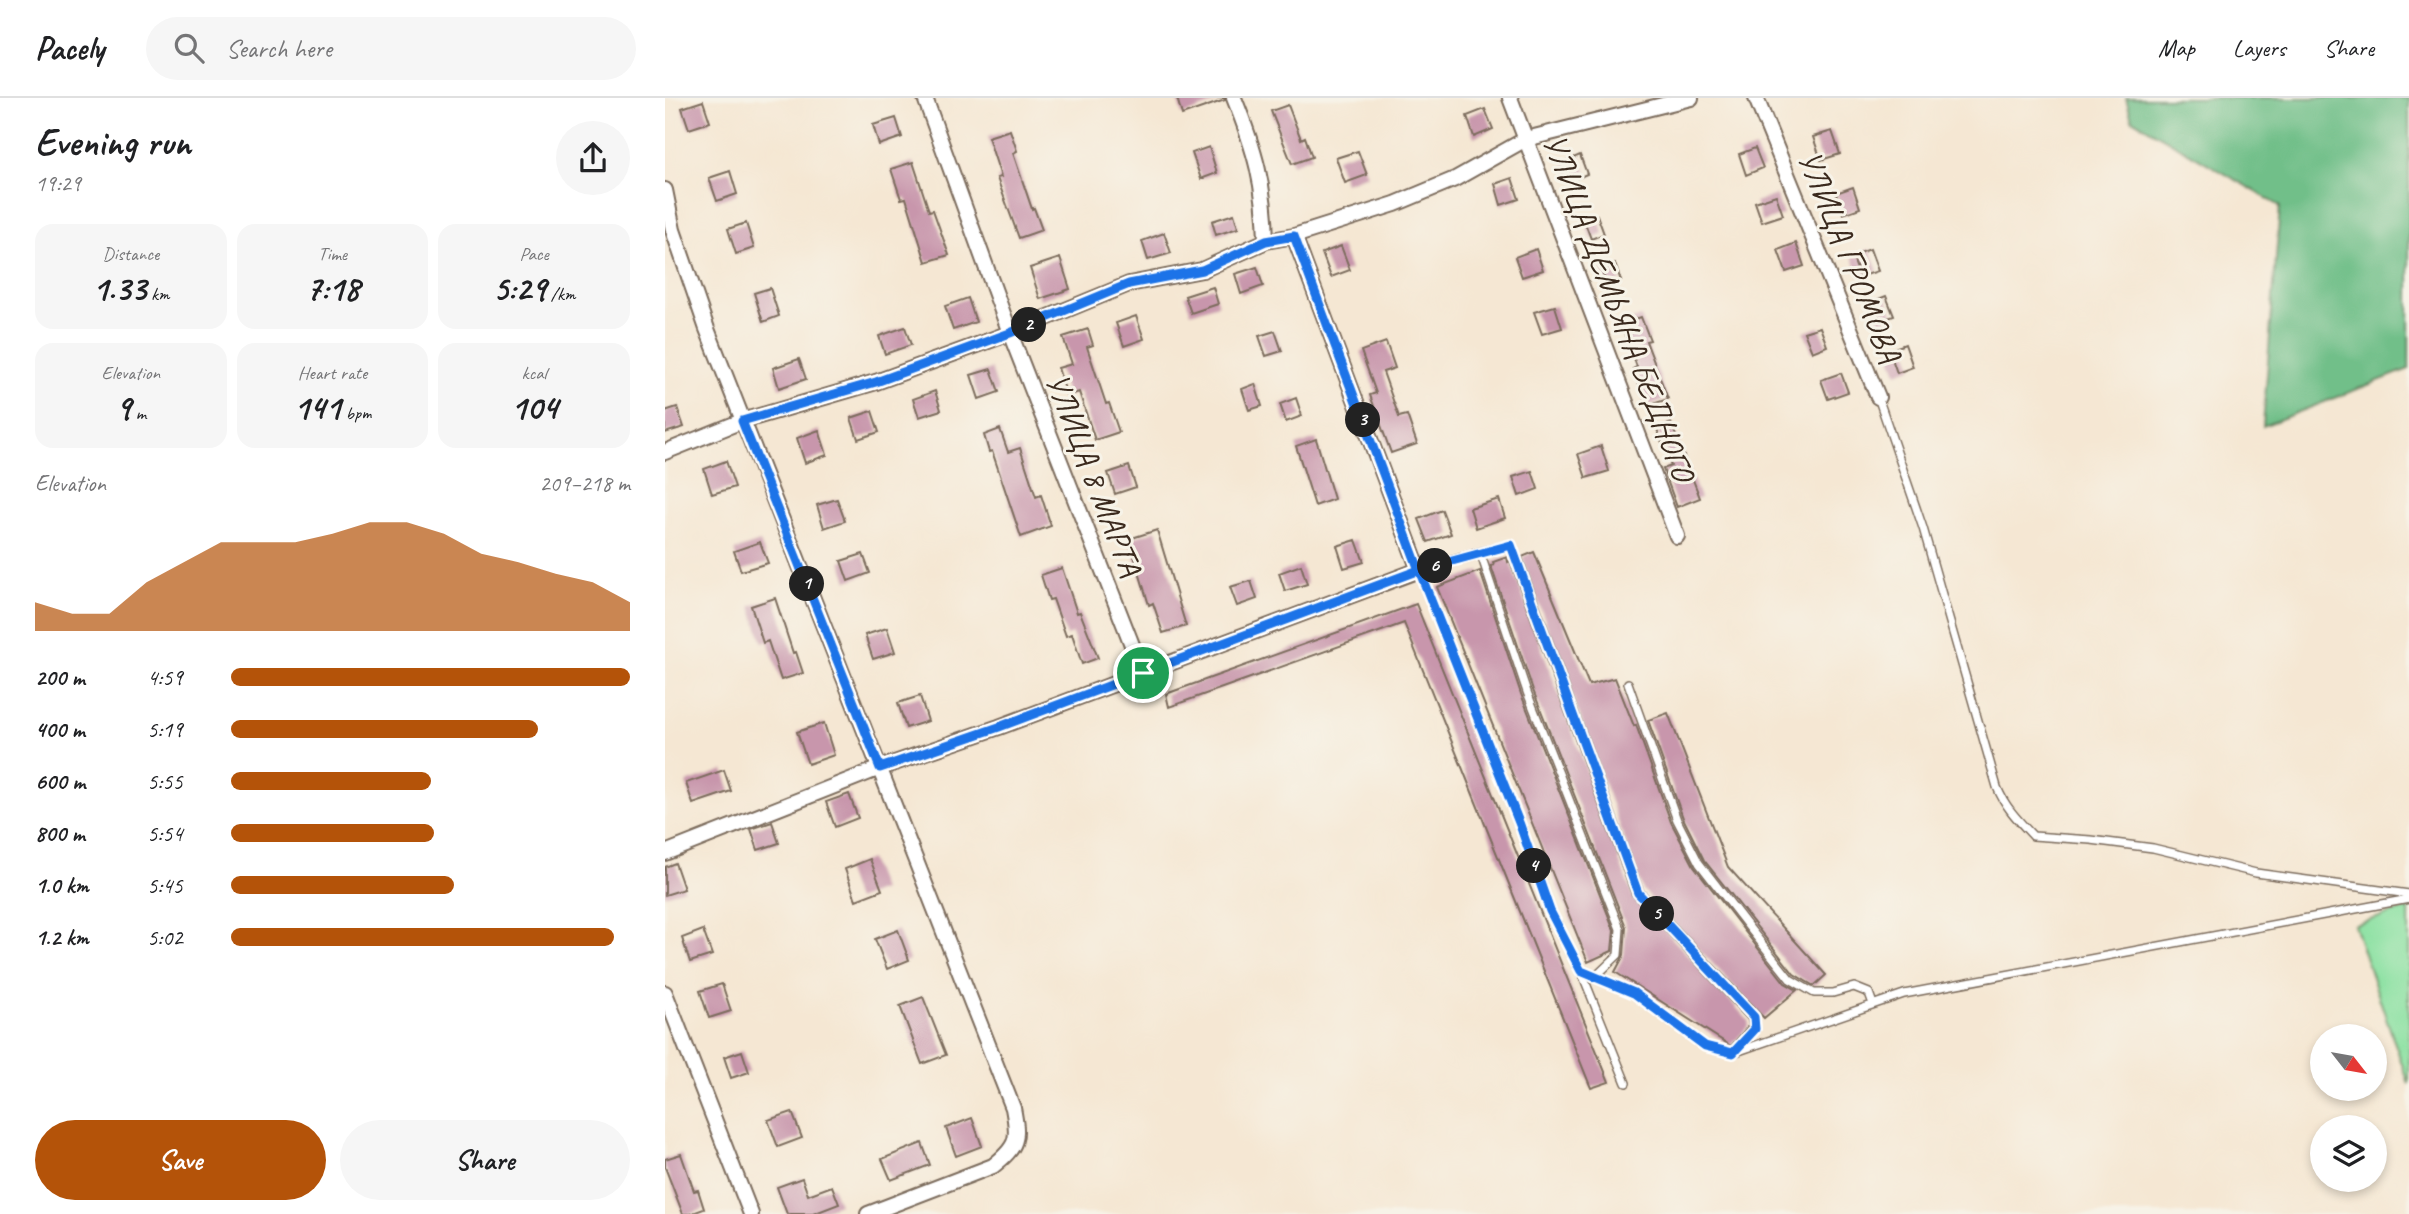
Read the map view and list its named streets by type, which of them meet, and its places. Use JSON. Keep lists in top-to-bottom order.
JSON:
{
  "streets": {
    "street": ["УЛИЦА ГРОМОВА", "УЛИЦА ДЕМЬЯНА БЕДНОГО", "УЛИЦА 8 МАРТА"]
  },
  "north": "bottom right",
  "page": {
    "header": "Pacely",
    "search": "Search here",
    "nav": ["Map", "Layers", "Share"],
    "heading": ["Evening run", "19:29"],
    "stats": [
      ["Distance", "1.33 km"],
      ["Time", "7:18"],
      ["Pace", "5:29 /km"],
      ["Elevation", "9 m"],
      ["Heart rate", "141 bpm"],
      ["kcal", "104"]
    ],
    "pins": [
      "2",
      "3",
      "6",
      "1",
      "4",
      "5"
    ],
    "chart": ["Elevation", "209–218 m"],
    "list": [
      {
        "name": "200 m",
        "note": "4:59"
      },
      {
        "name": "400 m",
        "note": "5:19"
      },
      {
        "name": "600 m",
        "note": "5:55"
      },
      {
        "name": "800 m",
        "note": "5:54"
      },
      {
        "name": "1.0 km",
        "note": "5:45"
      },
      {
        "name": "1.2 km",
        "note": "5:02"
      }
    ],
    "buttons": ["Save", "Share"]
  }
}
